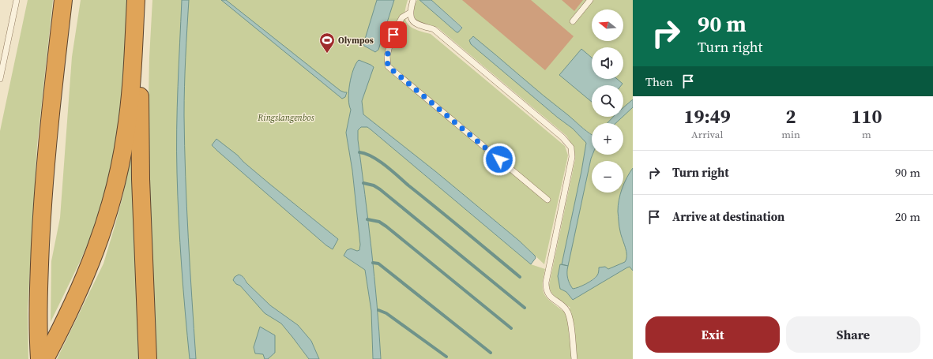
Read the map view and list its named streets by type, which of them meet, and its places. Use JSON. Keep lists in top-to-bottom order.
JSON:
{
  "parks": ["Ringslangenbos"],
  "places": {
    "sports": ["Olympos"]
  },
  "north": "left",
  "page": {
    "turn": ["90 m", "Turn right"],
    "map_buttons": ["+", "−"],
    "then": "Then",
    "eta": [
      "19:49",
      "Arrival",
      "2",
      "min",
      "110",
      "m"
    ],
    "list": [
      {
        "name": "Turn right",
        "value": "90 m"
      },
      {
        "name": "Arrive at destination",
        "value": "20 m"
      }
    ],
    "buttons": ["Exit", "Share"]
  }
}
